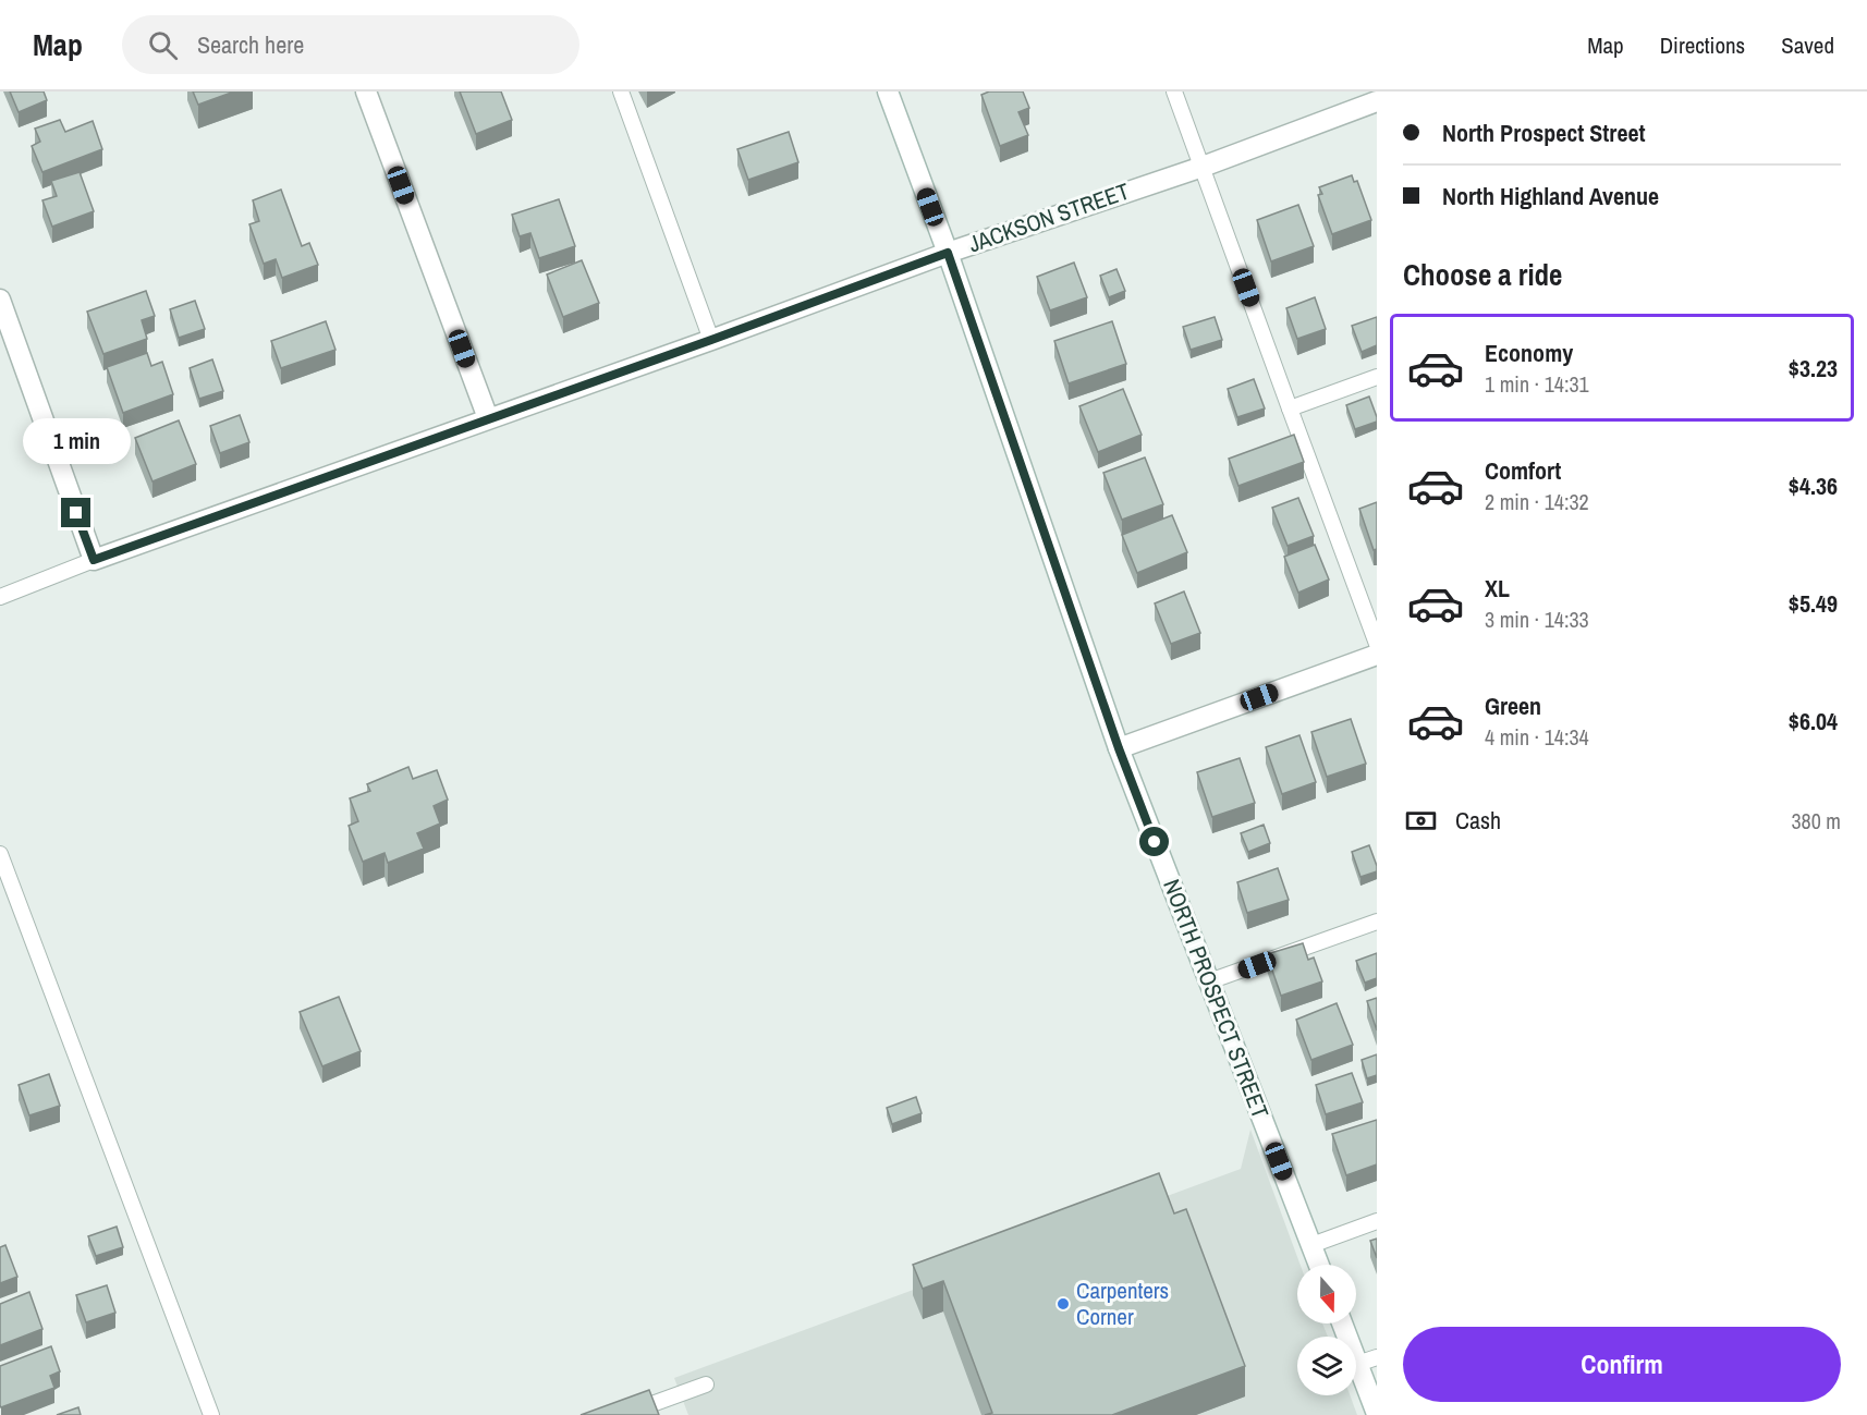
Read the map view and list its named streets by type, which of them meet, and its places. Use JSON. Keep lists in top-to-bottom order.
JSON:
{
  "streets": {
    "street": ["JACKSON STREET", "NORTH PROSPECT STREET"]
  },
  "crossings": [
    ["JACKSON STREET", "NORTH PROSPECT STREET"]
  ],
  "places": ["Carpenters Corner"],
  "north": "bottom",
  "page": {
    "header": "Map",
    "search": "Search here",
    "nav": ["Map", "Directions", "Saved"],
    "banner": ["North Prospect Street", "North Highland Avenue"],
    "heading": "Choose a ride",
    "list": [
      {
        "name": "Economy",
        "note": "1 min · 14:31",
        "value": "$3.23"
      },
      {
        "name": "Comfort",
        "note": "2 min · 14:32",
        "value": "$4.36"
      },
      {
        "name": "XL",
        "note": "3 min · 14:33",
        "value": "$5.49"
      },
      {
        "name": "Green",
        "note": "4 min · 14:34",
        "value": "$6.04"
      }
    ],
    "bubble": "1 min",
    "pay": ["Cash", "380 m"],
    "buttons": "Confirm"
  }
}
